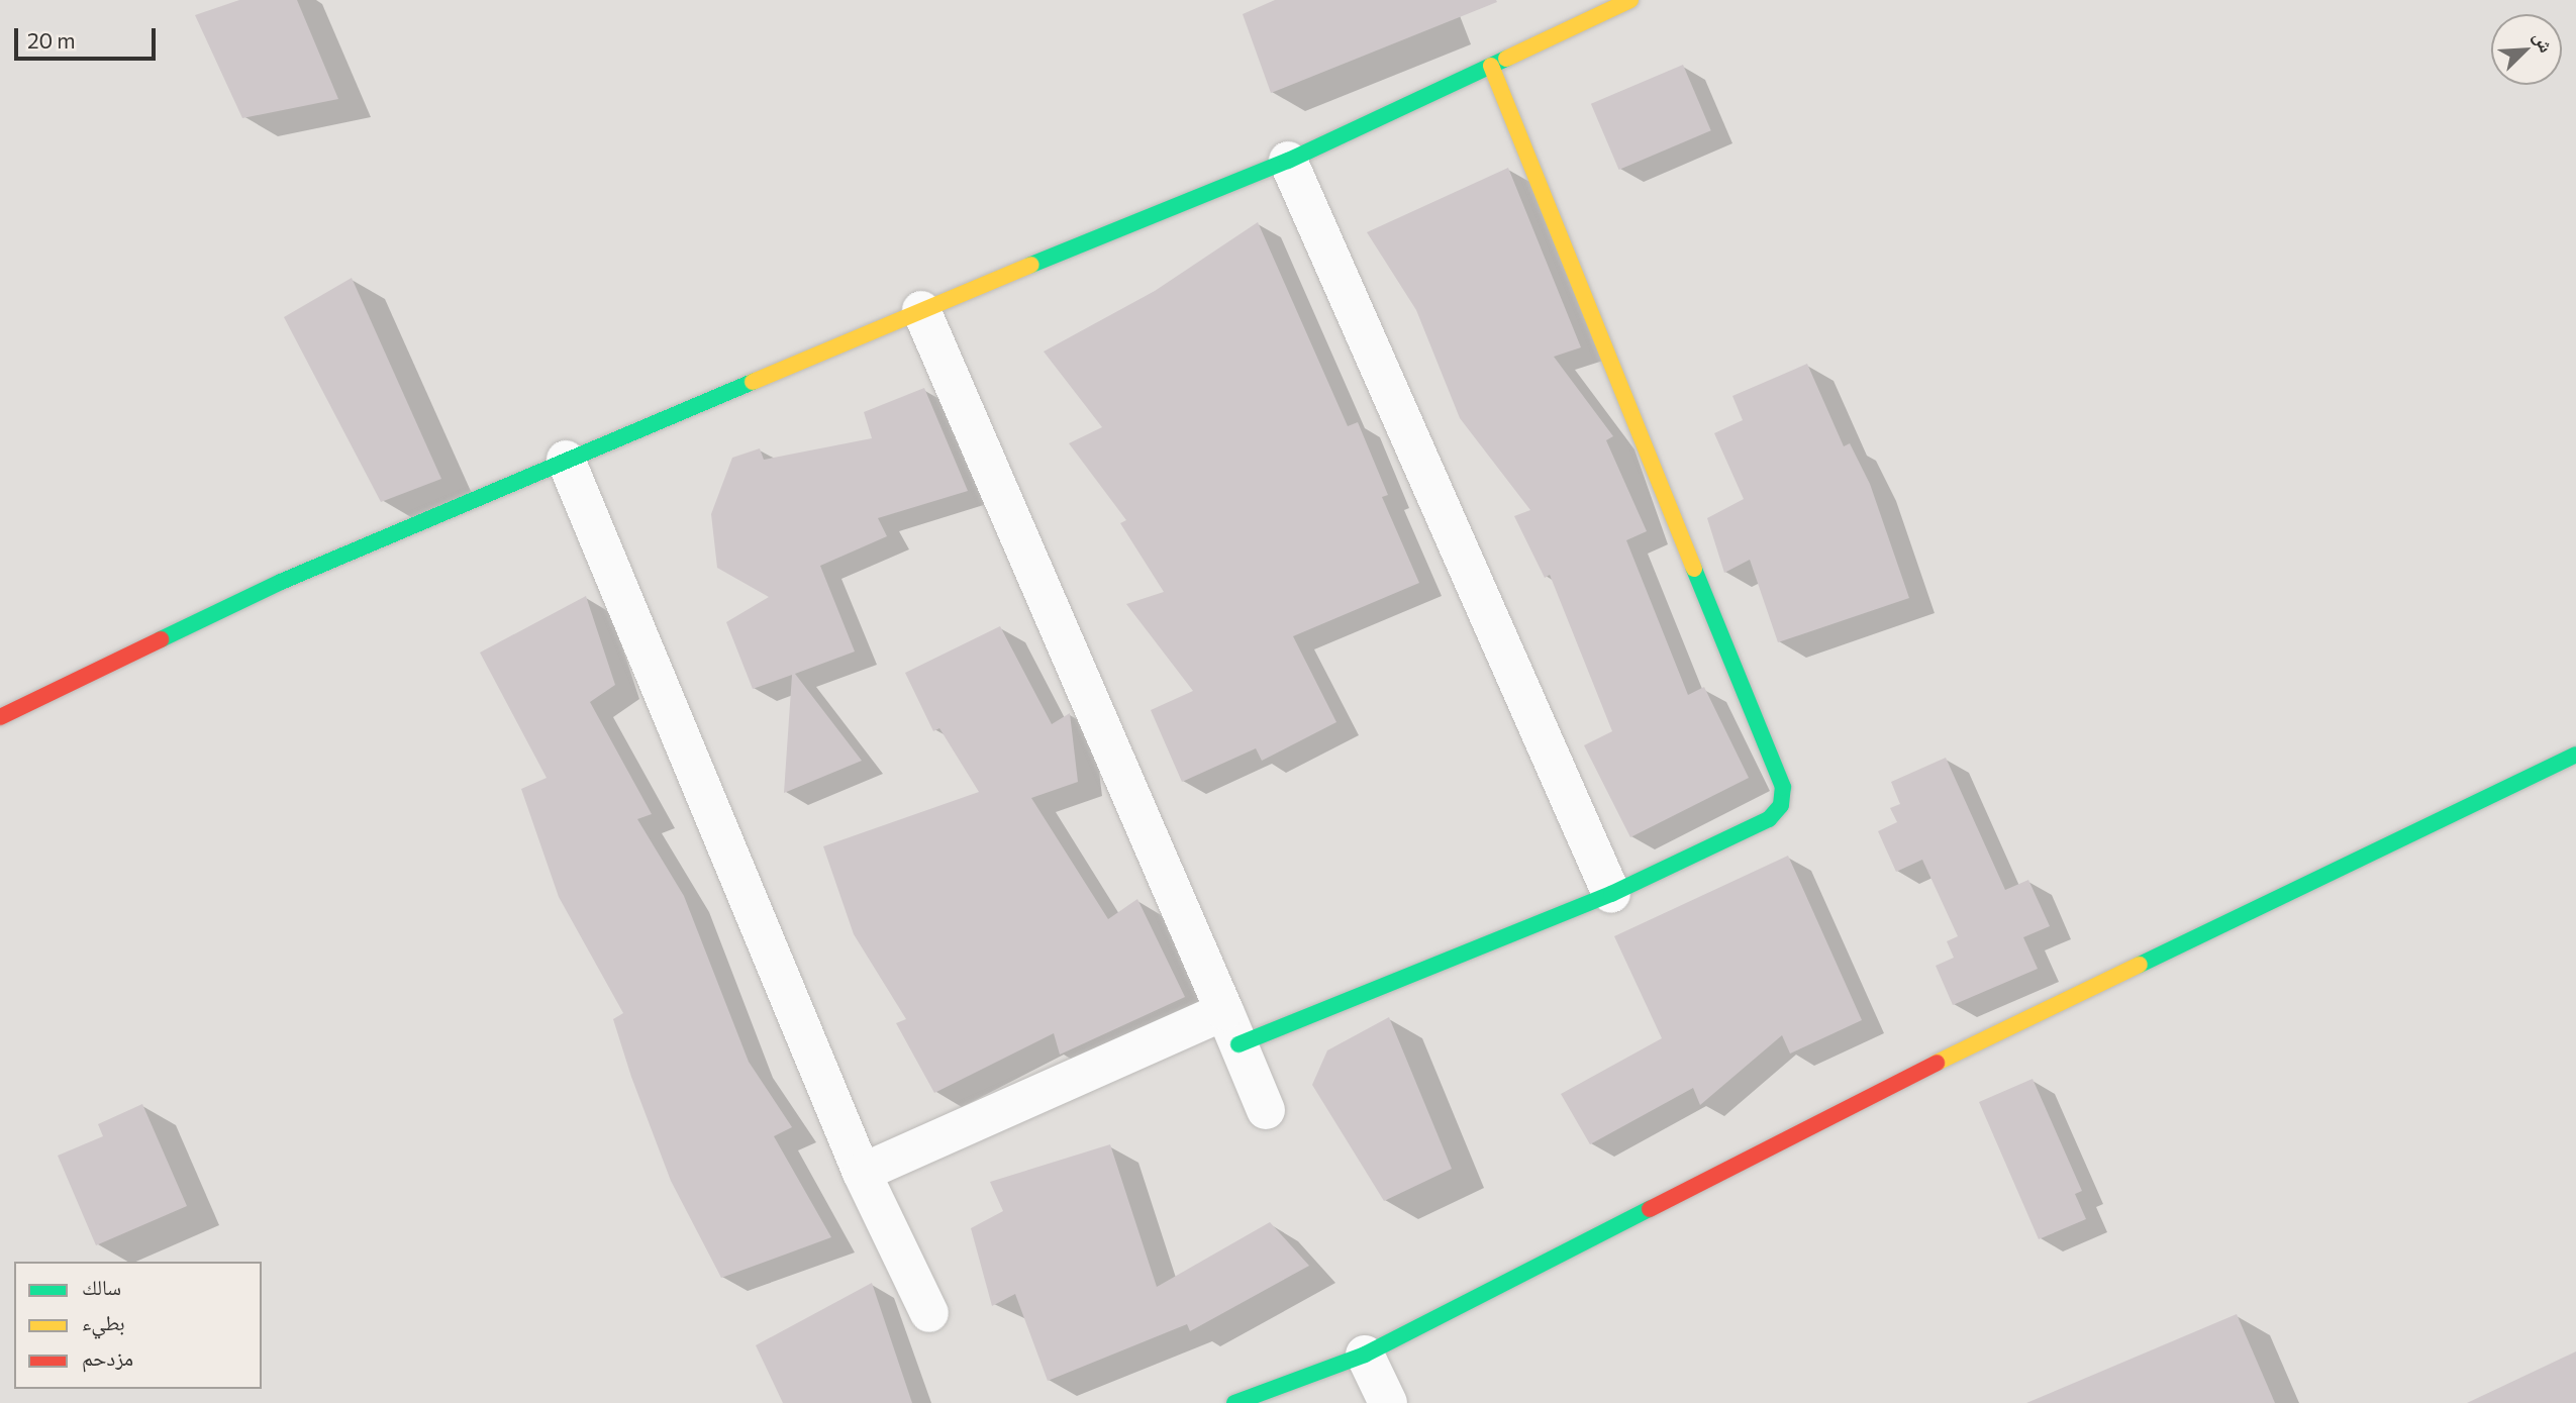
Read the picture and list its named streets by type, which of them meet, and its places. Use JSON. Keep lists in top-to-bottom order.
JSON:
{
  "legend": ["سالك", "بطيء", "مزدحم"],
  "scale_bar": "20 m",
  "north": "top right"
}
